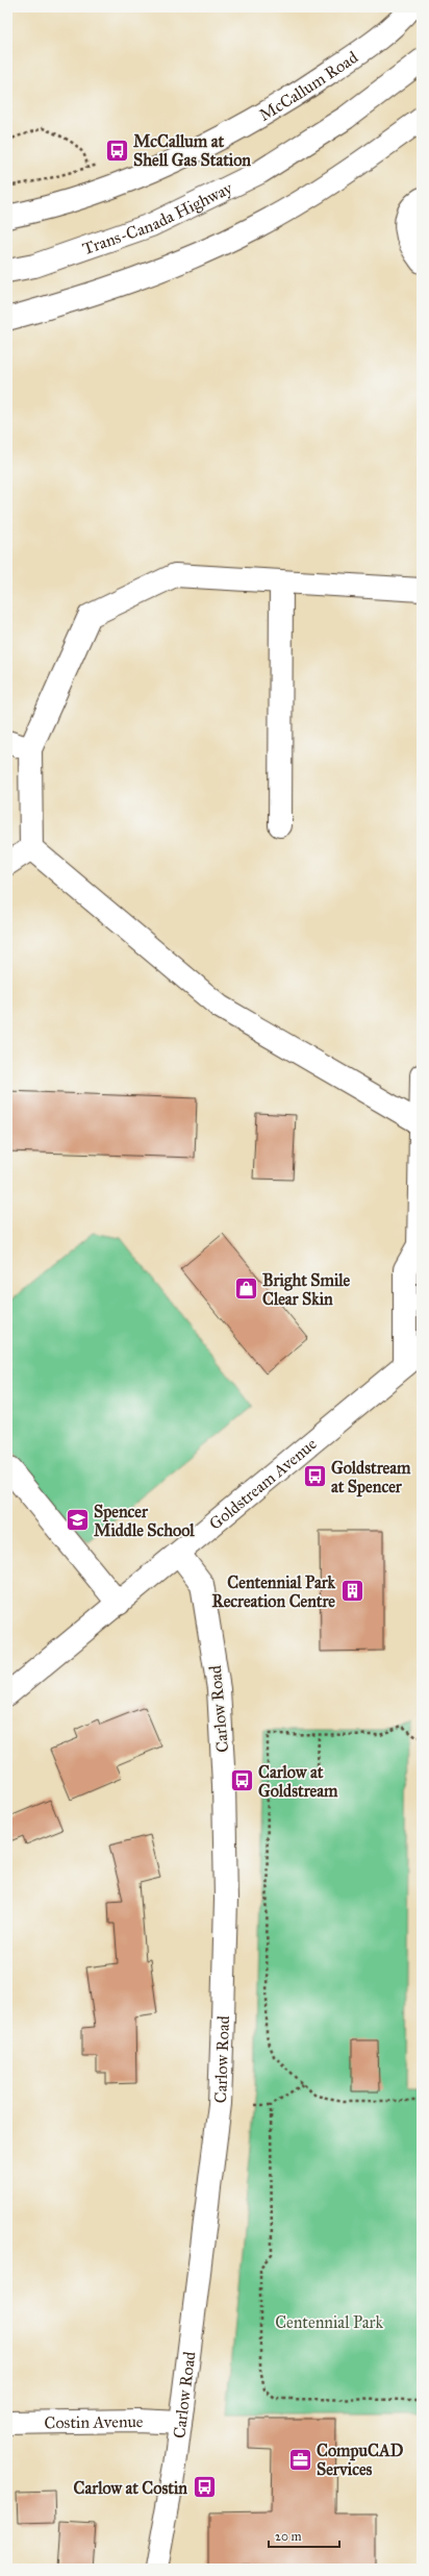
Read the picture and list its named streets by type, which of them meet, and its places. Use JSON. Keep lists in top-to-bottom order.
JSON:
{
  "streets": {
    "main road": [
      "McCallum Road",
      "Trans-Canada Highway",
      "Goldstream Avenue",
      "Carlow Road",
      "Costin Avenue"
    ]
  },
  "crossings": [
    ["Goldstream Avenue", "Carlow Road"],
    ["Carlow Road", "Costin Avenue"]
  ],
  "parks": ["Centennial Park"],
  "places": {
    "bus stop": [
      "McCallum at Shell Gas Station",
      "Goldstream at Spencer",
      "Carlow at Goldstream",
      "Carlow at Costin"
    ],
    "shop": ["Bright Smile Clear Skin"],
    "school or university": ["Spencer Middle School"],
    "building": ["Centennial Park Recreation Centre"],
    "office": ["CompuCAD Services"]
  },
  "scale_bar": "20 m"
}
